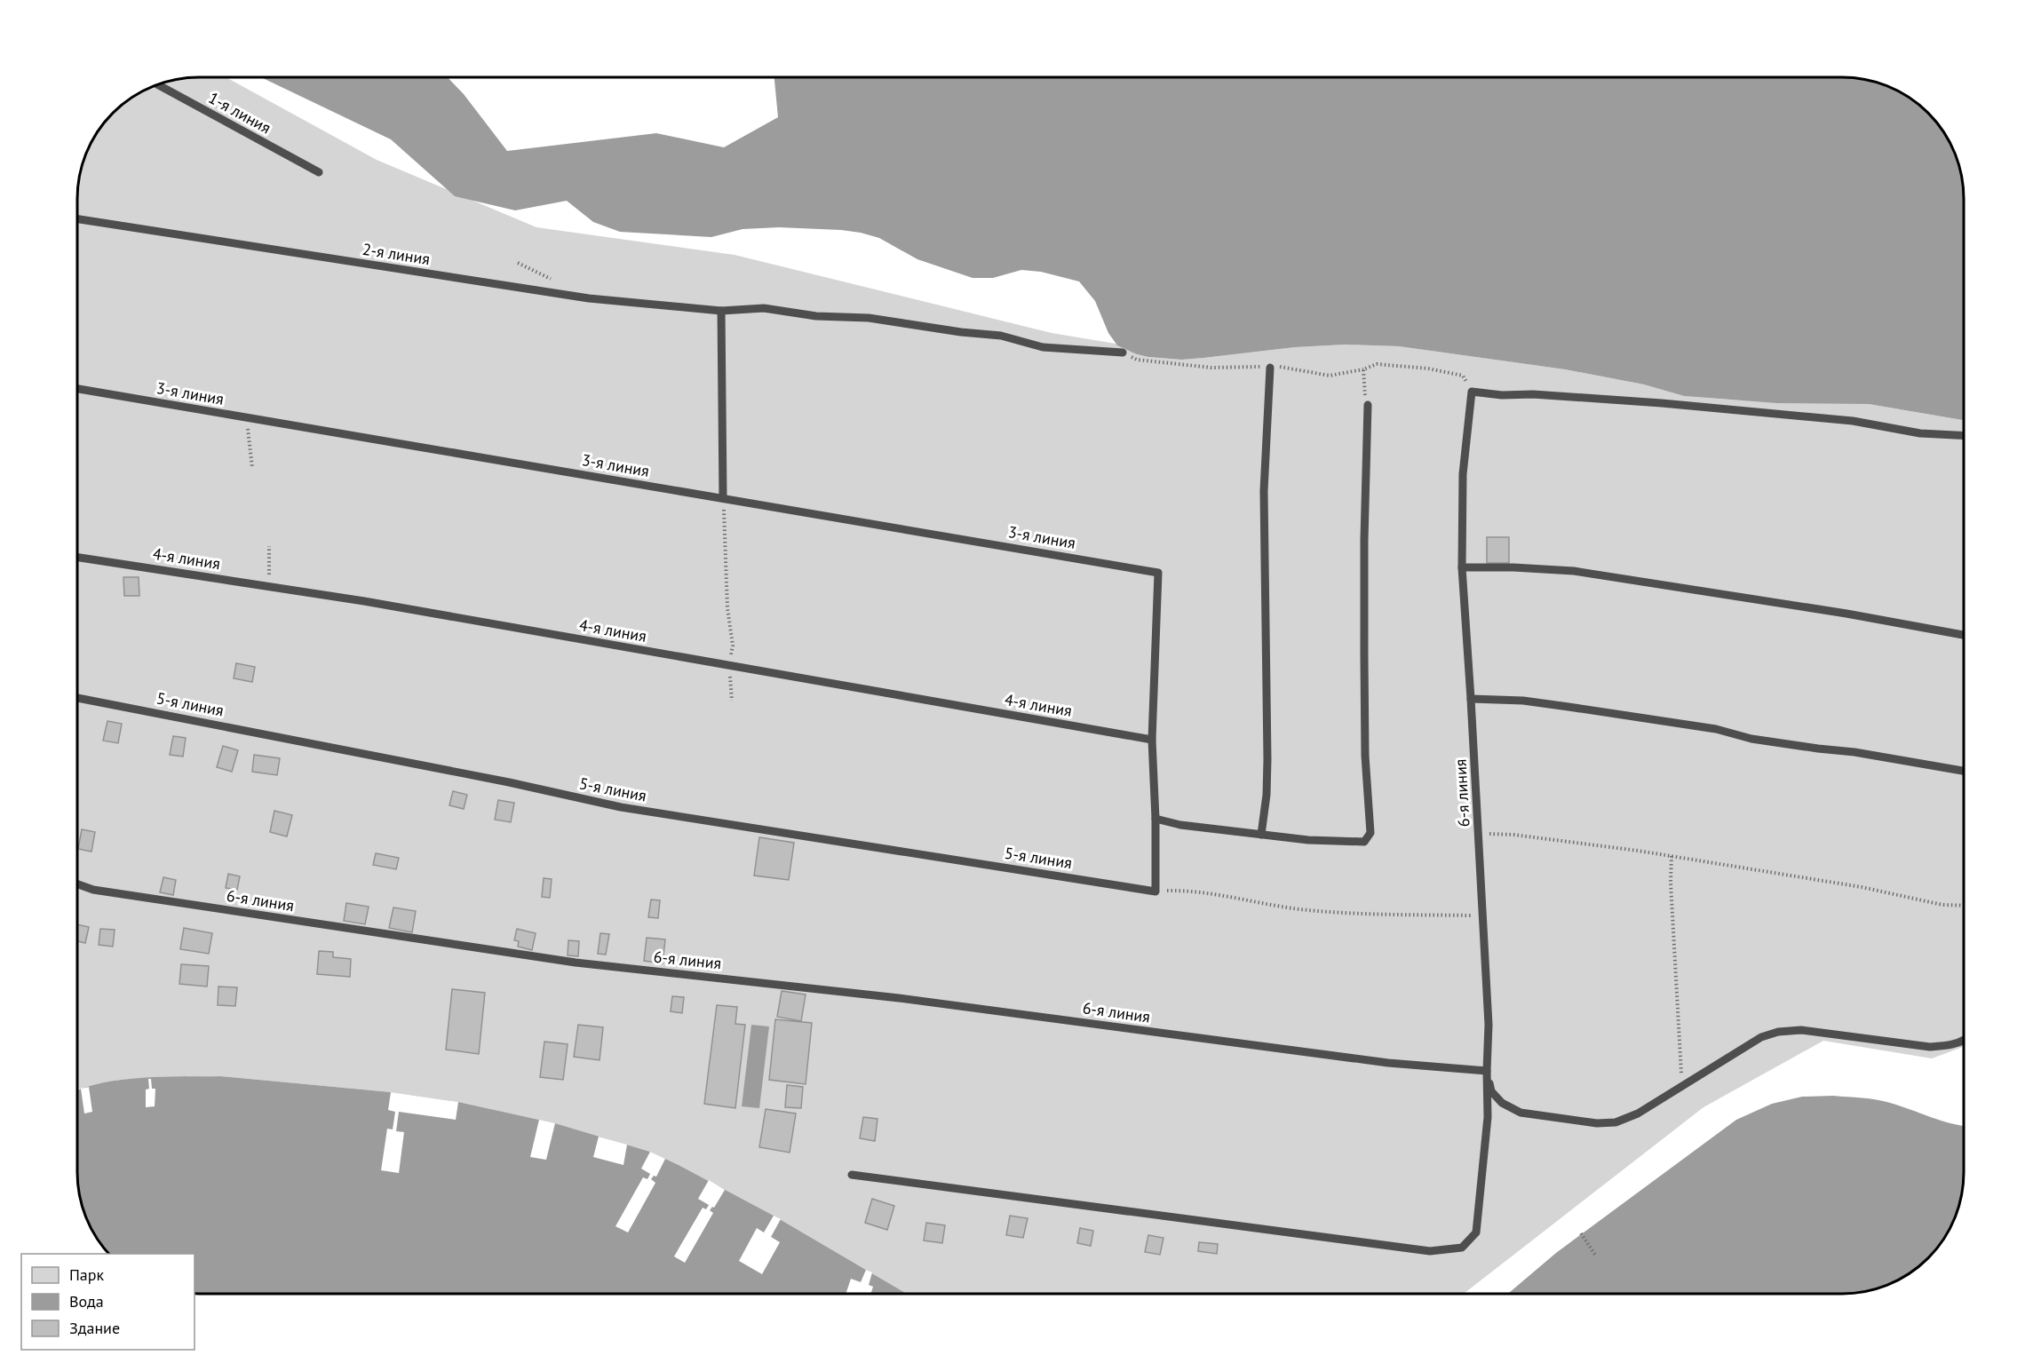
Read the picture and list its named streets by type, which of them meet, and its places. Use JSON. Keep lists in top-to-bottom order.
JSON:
{
  "streets": {
    "lane": [
      "1-я линия",
      "2-я линия",
      "3-я линия",
      "4-я линия",
      "5-я линия",
      "6-я линия"
    ]
  },
  "crossings": [
    ["3-я линия", "4-я линия"]
  ],
  "legend": ["Парк", "Вода", "Здание"]
}
